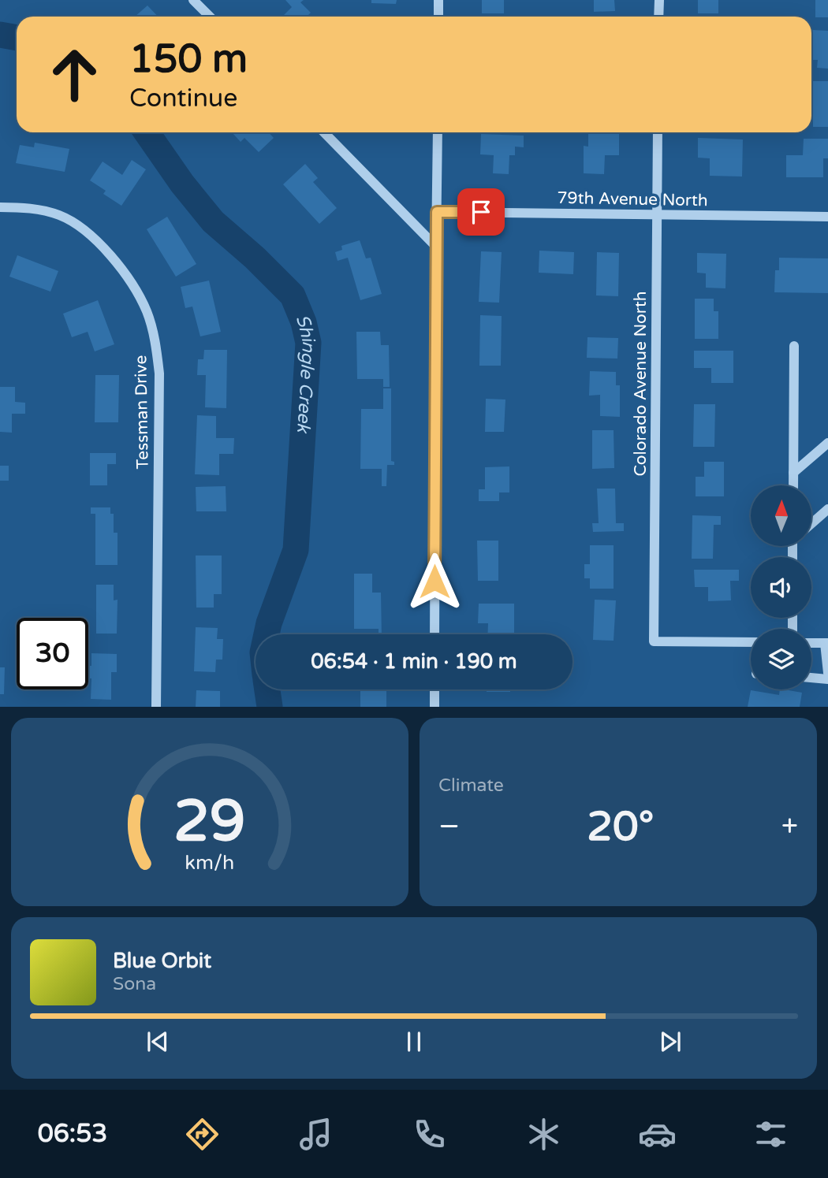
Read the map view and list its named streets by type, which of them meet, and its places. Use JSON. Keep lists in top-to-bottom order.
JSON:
{
  "streets": {
    "street": ["79th Avenue North", "Colorado Avenue North", "Tessman Drive"]
  },
  "crossings": [
    ["79th Avenue North", "Colorado Avenue North"]
  ],
  "water": ["Shingle Creek"],
  "north": "top",
  "page": {
    "turn": ["150 m", "Continue"],
    "limit": "30",
    "trip": "06:54 · 1 min · 190 m",
    "tile": "Climate",
    "heat": ["−", "20°", "+"],
    "song": ["Blue Orbit", "Sona"],
    "tabs": "06:53",
    "gauge": ["29", "km/h"]
  }
}
